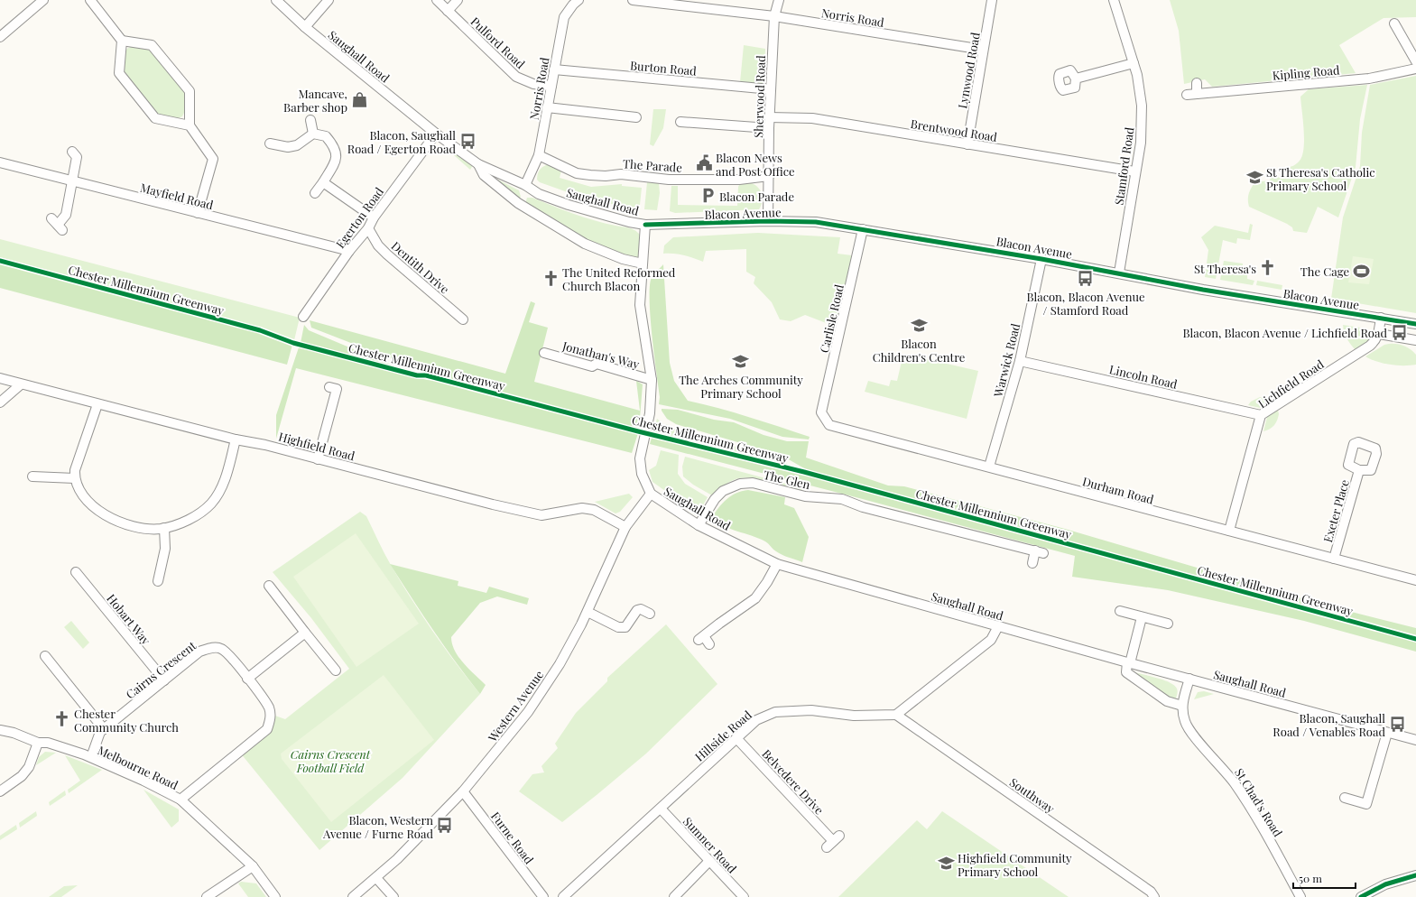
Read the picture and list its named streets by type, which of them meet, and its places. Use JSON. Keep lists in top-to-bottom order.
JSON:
{
  "streets": {
    "street": [
      "Norris Road",
      "Pulford Road",
      "Saughall Road",
      "Burton Road",
      "Lynwood Road",
      "Kipling Road",
      "Sherwood Road",
      "Brentwood Road",
      "The Parade",
      "Stamford Road",
      "Mayfield Road",
      "Blacon Avenue",
      "Egerton Road",
      "Dentith Drive",
      "Carlisle Road",
      "Jonathan's Way",
      "Warwick Road",
      "Lincoln Road",
      "Lichfield Road",
      "Highfield Road",
      "The Glen",
      "Durham Road",
      "Exeter Place",
      "Hobart Way",
      "Cairns Crescent",
      "Western Avenue",
      "Hillside Road",
      "Melbourne Road",
      "Belvedere Drive",
      "Southway",
      "St Chad's Road",
      "Furne Road",
      "Sumner Road"
    ],
    "cycle path": ["Chester Millennium Greenway"]
  },
  "crossings": [
    ["Norris Road", "Pulford Road"],
    ["Norris Road", "Saughall Road"],
    ["Norris Road", "Burton Road"],
    ["Norris Road", "Lynwood Road"],
    ["Norris Road", "Sherwood Road"],
    ["Norris Road", "The Parade"],
    ["Saughall Road", "Blacon Avenue"],
    ["Saughall Road", "Egerton Road"],
    ["Saughall Road", "Jonathan's Way"],
    ["Saughall Road", "The Glen"],
    ["Saughall Road", "Western Avenue"],
    ["Saughall Road", "St Chad's Road"],
    ["Burton Road", "Sherwood Road"],
    ["Lynwood Road", "Brentwood Road"],
    ["Sherwood Road", "Brentwood Road"],
    ["Sherwood Road", "The Parade"],
    ["Sherwood Road", "Blacon Avenue"],
    ["Brentwood Road", "Stamford Road"],
    ["Stamford Road", "Blacon Avenue"],
    ["Mayfield Road", "Egerton Road"],
    ["Blacon Avenue", "Carlisle Road"],
    ["Blacon Avenue", "Warwick Road"],
    ["Egerton Road", "Dentith Drive"],
    ["Carlisle Road", "Durham Road"],
    ["Warwick Road", "Lincoln Road"],
    ["Warwick Road", "Durham Road"],
    ["Lincoln Road", "Lichfield Road"],
    ["Lichfield Road", "Durham Road"],
    ["Highfield Road", "Western Avenue"],
    ["Durham Road", "Exeter Place"],
    ["Hobart Way", "Cairns Crescent"],
    ["Cairns Crescent", "Melbourne Road"],
    ["Western Avenue", "Furne Road"],
    ["Hillside Road", "Belvedere Drive"],
    ["Hillside Road", "Southway"],
    ["Hillside Road", "Sumner Road"]
  ],
  "parks": ["Cairns Crescent Football Field"],
  "places": {
    "shop": ["Mancave, Barber shop"],
    "bus stop": [
      "Blacon, Saughall Road / Egerton Road",
      "Blacon, Blacon Avenue / Stamford Road",
      "Blacon, Blacon Avenue / Lichfield Road",
      "Blacon, Saughall Road / Venables Road",
      "Blacon, Western Avenue / Furne Road"
    ],
    "public building": ["Blacon News and Post Office"],
    "school or university": [
      "St Theresa's Catholic Primary School",
      "Blacon Children's Centre",
      "The Arches Community Primary School",
      "Highfield Community Primary School"
    ],
    "parking": ["Blacon Parade"],
    "church": ["St Theresa's", "The United Reformed Church Blacon", "Chester Community Church"],
    "sports": ["The Cage"]
  },
  "scale_bar": "50 m"
}
